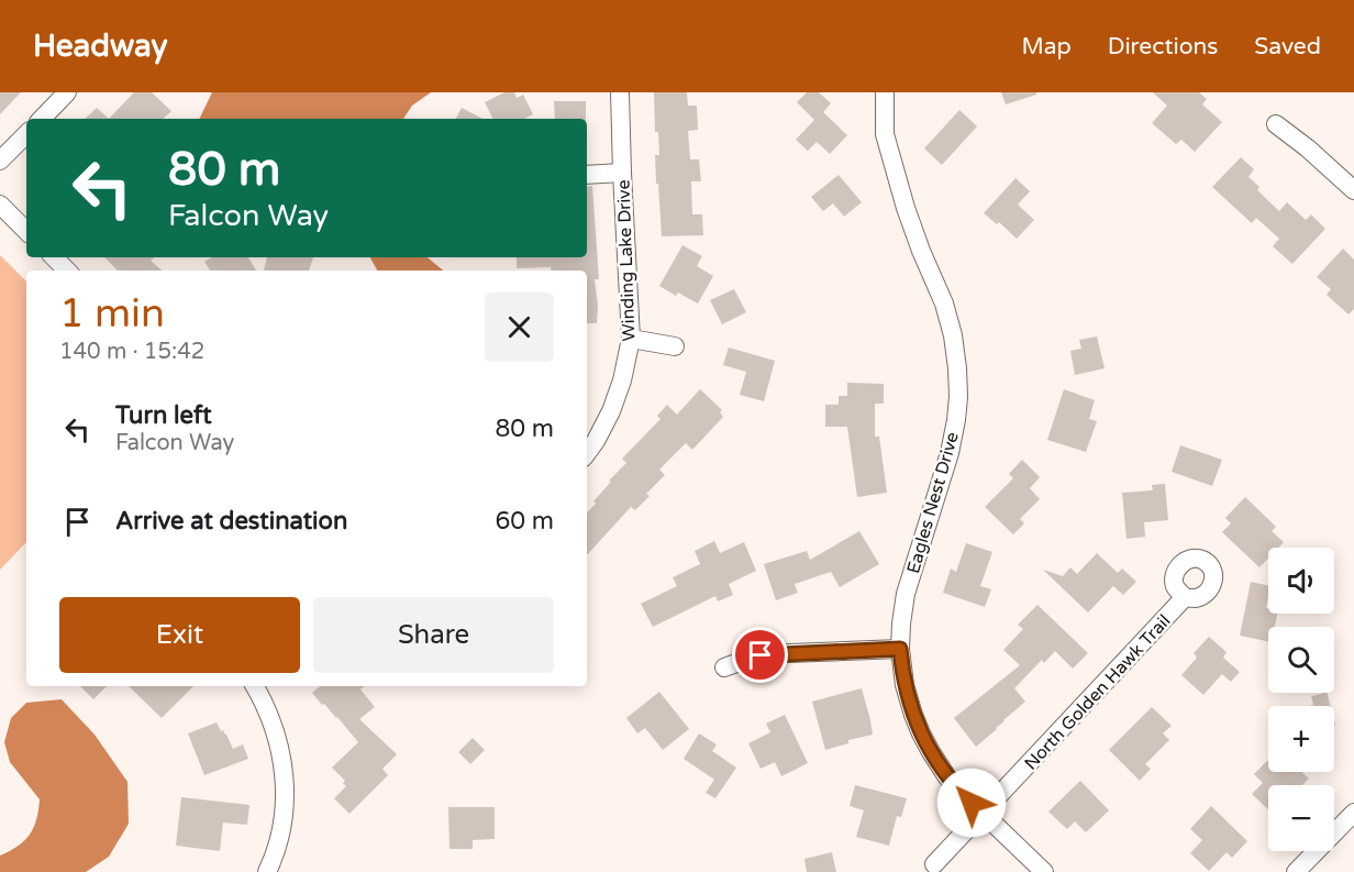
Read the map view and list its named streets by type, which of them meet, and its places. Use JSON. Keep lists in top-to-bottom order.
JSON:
{
  "streets": {
    "street": ["Winding Lake Drive", "Eagles Nest Drive", "North Golden Hawk Trail"]
  },
  "crossings": [
    ["Eagles Nest Drive", "North Golden Hawk Trail"]
  ],
  "page": {
    "header": "Headway",
    "nav": ["Map", "Directions", "Saved"],
    "turn": ["80 m", "Falcon Way"],
    "heading": ["1 min", "140 m · 15:42"],
    "list": [
      {
        "name": "Turn left",
        "note": "Falcon Way",
        "value": "80 m"
      },
      {
        "name": "Arrive at destination",
        "value": "60 m"
      }
    ],
    "map_buttons": ["+", "−"],
    "buttons": ["Exit", "Share"]
  }
}
